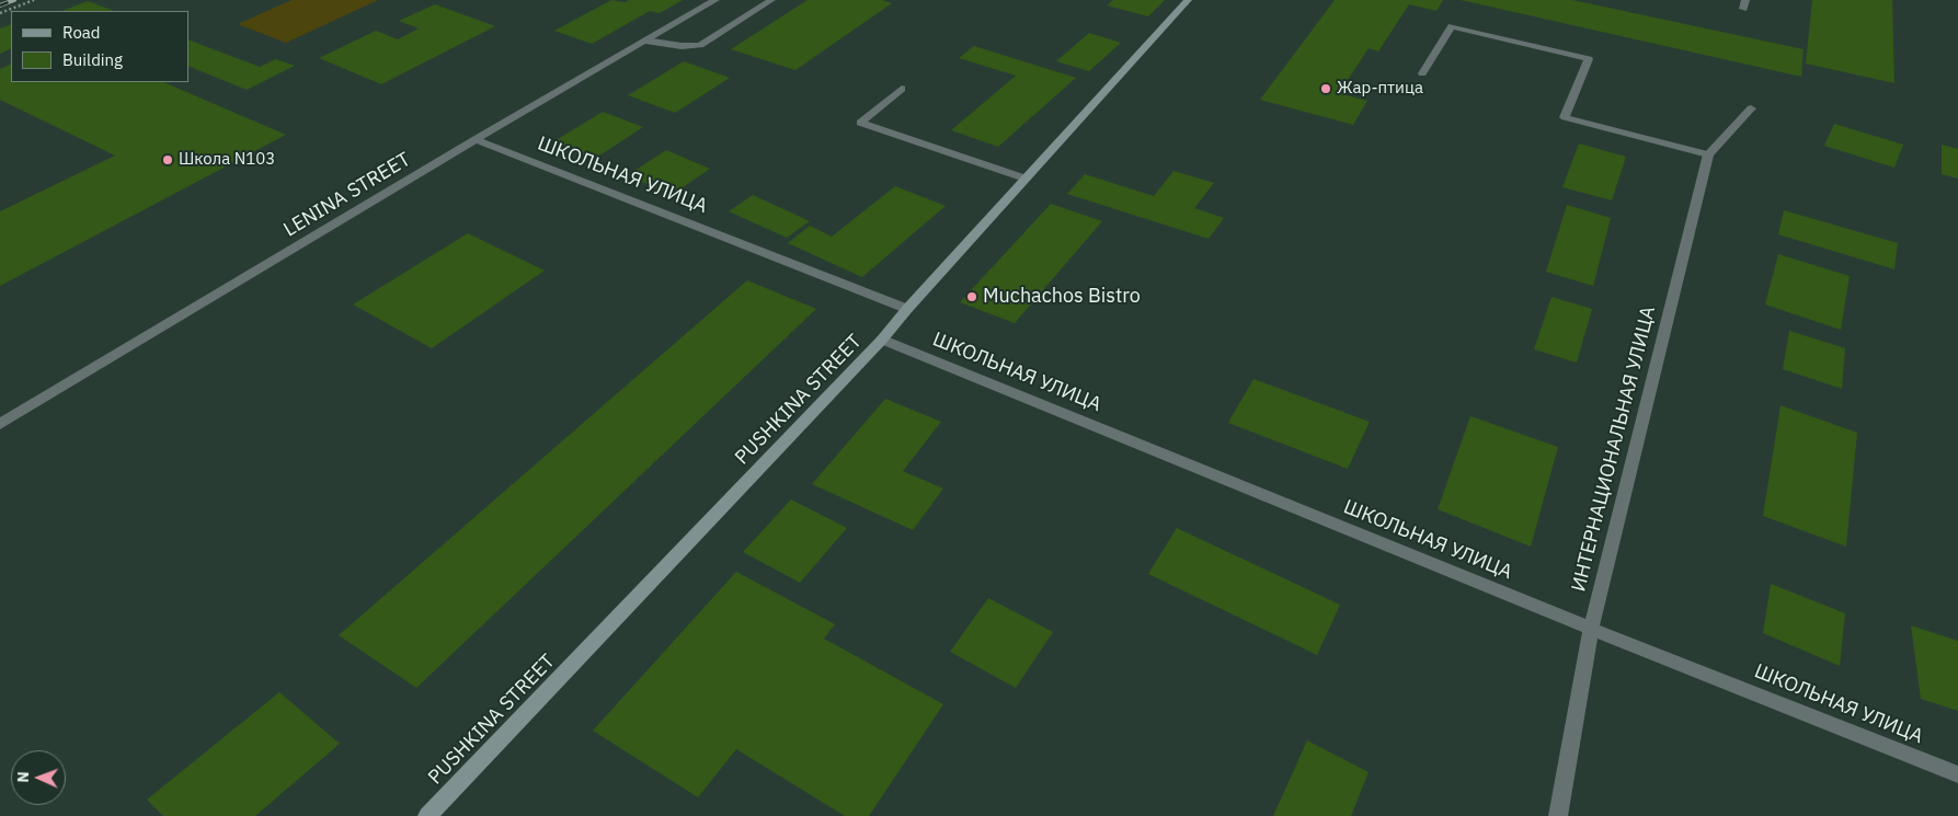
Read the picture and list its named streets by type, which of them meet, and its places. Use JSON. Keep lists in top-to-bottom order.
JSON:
{
  "streets": {
    "main road": ["PUSHKINA STREET"],
    "street": ["ШКОЛЬНАЯ УЛИЦА", "LENINA STREET", "ИНТЕРНАЦИОНАЛЬНАЯ УЛИЦА"]
  },
  "crossings": [
    ["ШКОЛЬНАЯ УЛИЦА", "LENINA STREET"],
    ["ШКОЛЬНАЯ УЛИЦА", "PUSHKINA STREET"],
    ["ШКОЛЬНАЯ УЛИЦА", "ИНТЕРНАЦИОНАЛЬНАЯ УЛИЦА"]
  ],
  "places": ["Жар-птица", "Школа N103", "Muchachos Bistro"],
  "legend": ["Road", "Building"],
  "north": "left"
}
